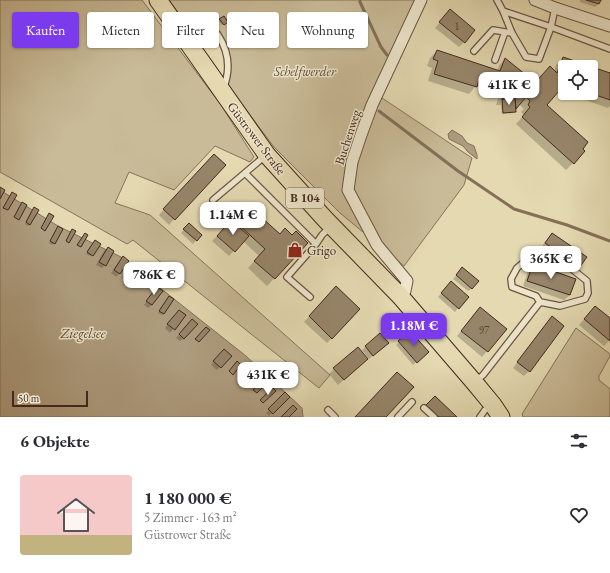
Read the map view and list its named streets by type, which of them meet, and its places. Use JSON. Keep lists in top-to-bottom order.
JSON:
{
  "streets": {
    "main road": ["Güstrower Straße", "B 104"],
    "street": ["Buchenweg"]
  },
  "crossings": [
    ["Buchenweg", "Güstrower Straße"]
  ],
  "water": ["Ziegelsee"],
  "parks": ["Schelfwerder"],
  "places": {
    "shop": ["Grigo"]
  },
  "house_numbers": ["1", "97"],
  "scale_bar": "50 m",
  "page": {
    "chip": [
      "Kaufen",
      "Mieten",
      "Filter",
      "Neu",
      "Wohnung"
    ],
    "price": [
      "411K €",
      "1.14M €",
      "365K €",
      "786K €",
      "1.18M €",
      "431K €"
    ],
    "scale": "50 m",
    "heading": "6 Objekte",
    "list": [
      {
        "name": "1 180 000 €",
        "note": "5 Zimmer · 163 m² · Güstrower Straße"
      }
    ]
  }
}
